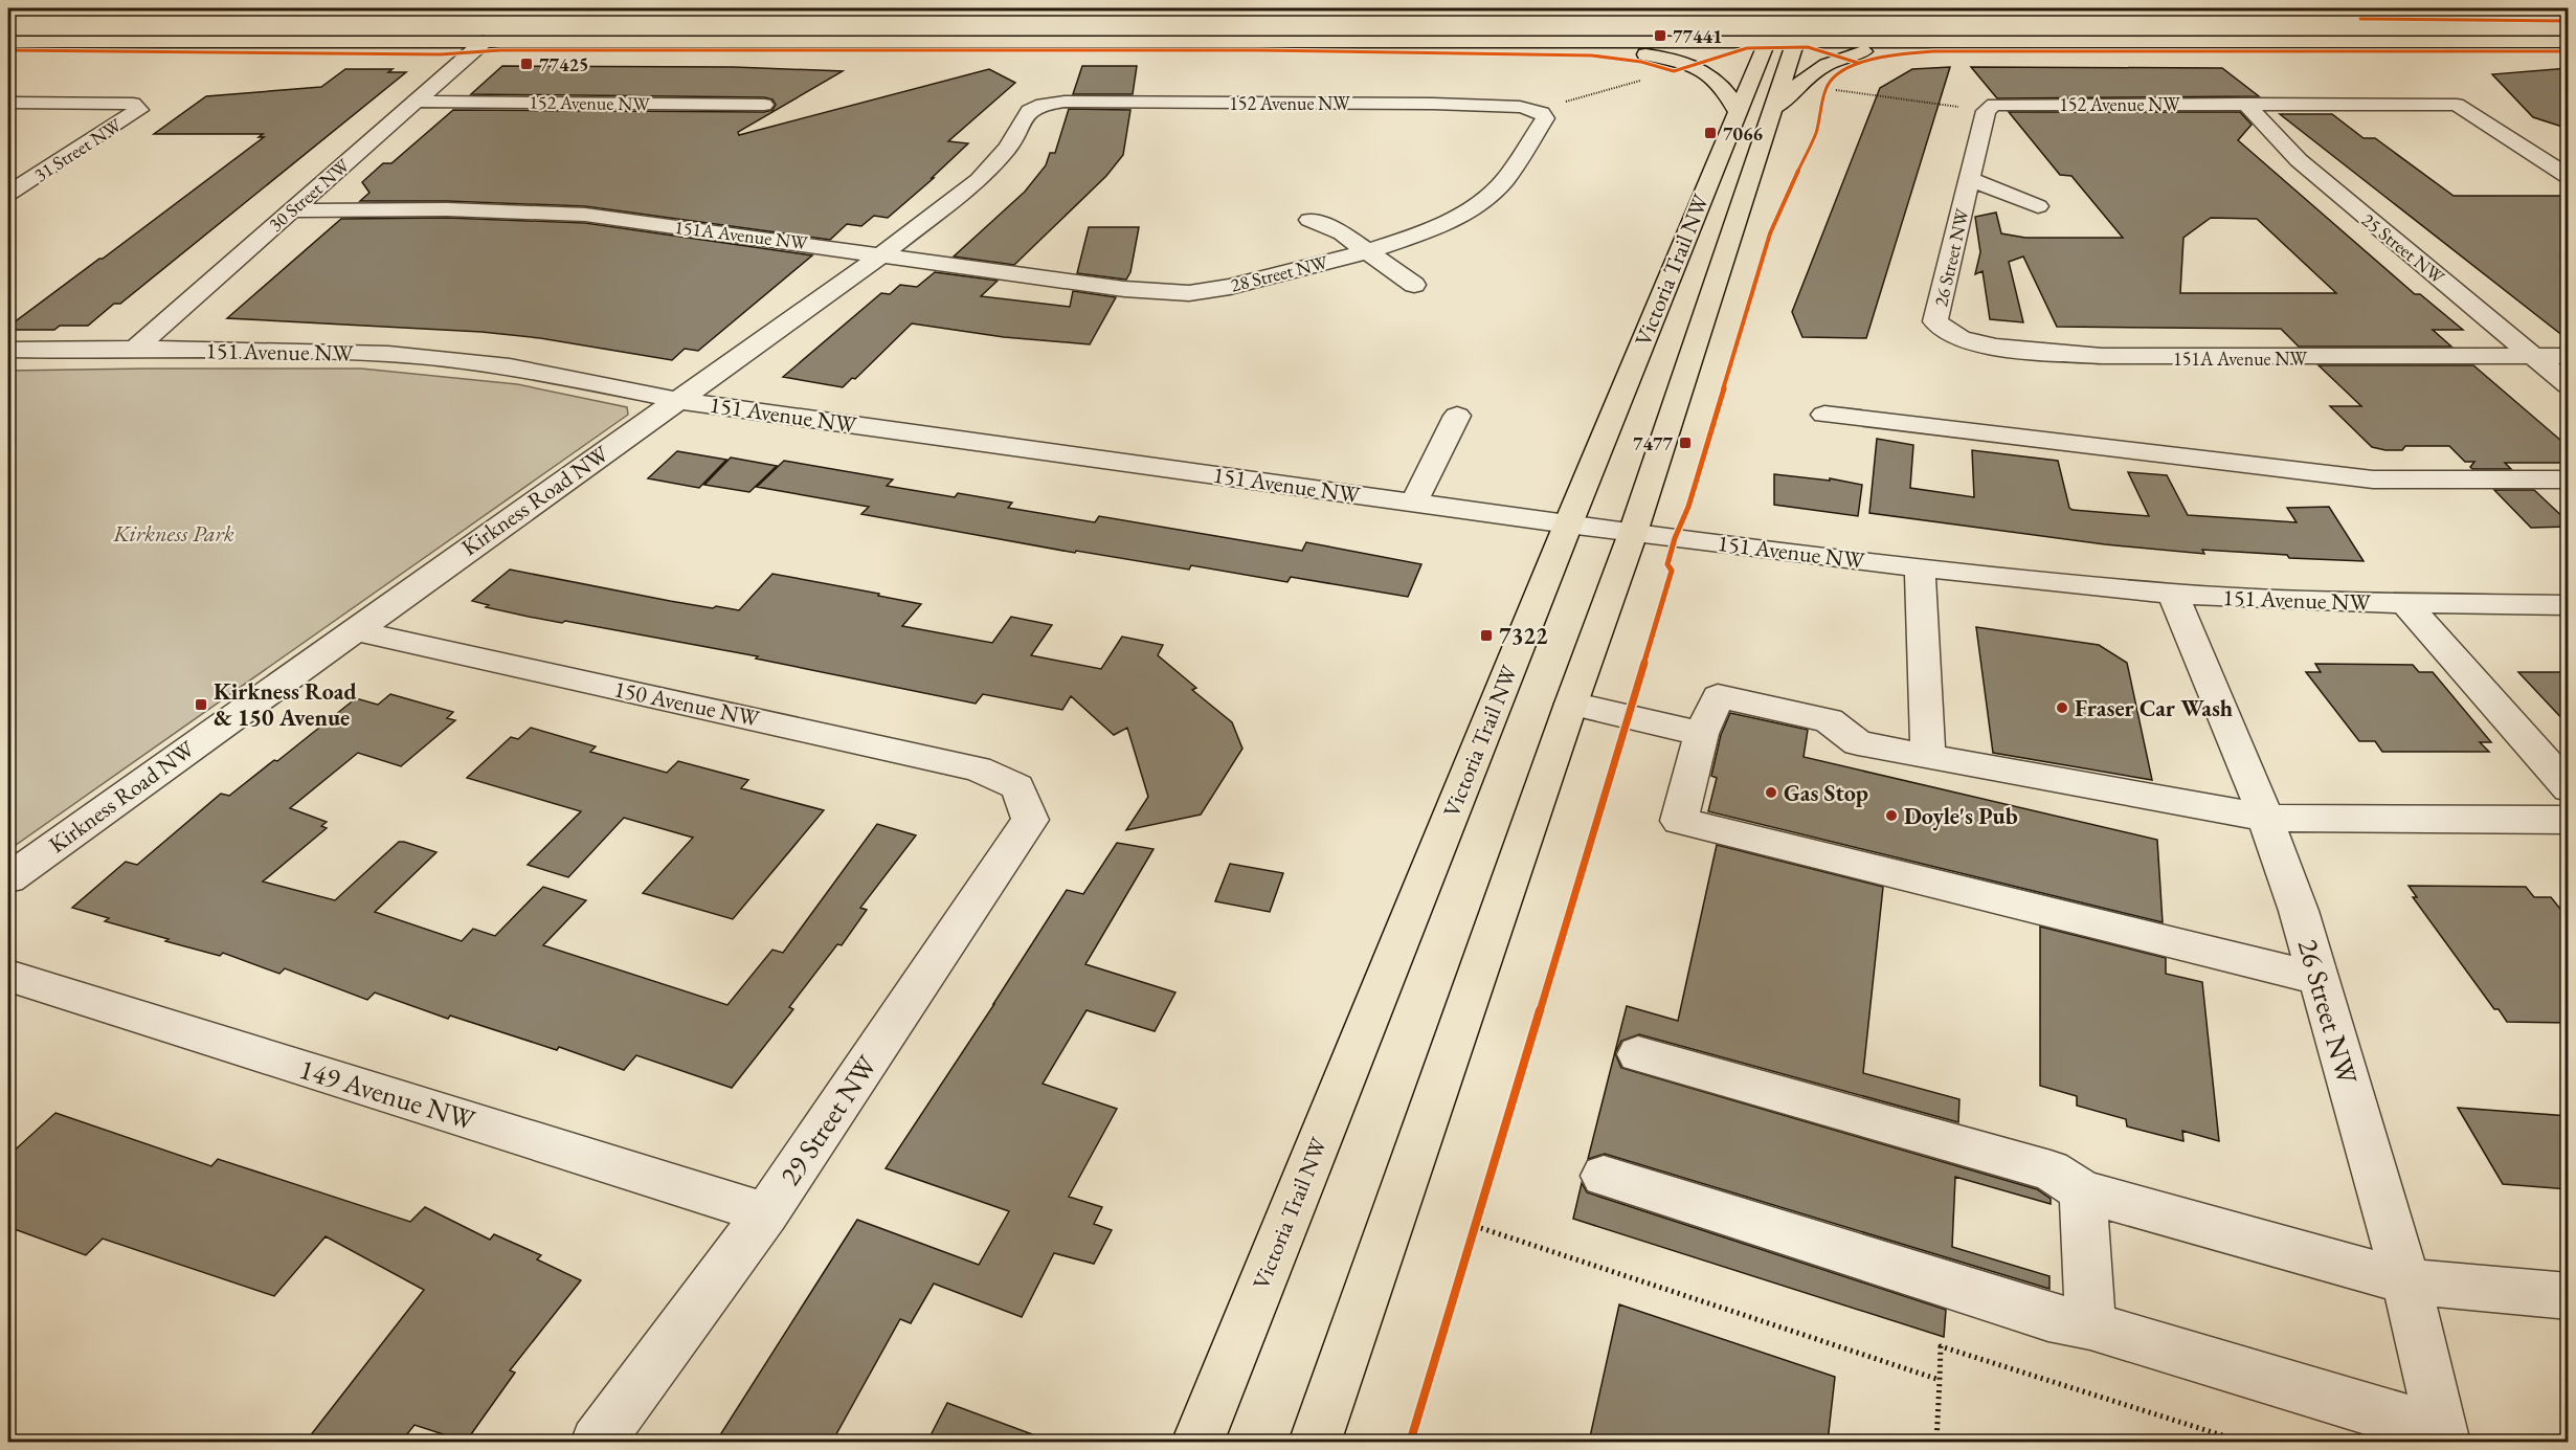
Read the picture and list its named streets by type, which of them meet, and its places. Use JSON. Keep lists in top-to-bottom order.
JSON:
{
  "streets": {
    "main road": ["Victoria Trail NW"],
    "street": [
      "152 Avenue NW",
      "31 Street NW",
      "30 Street NW",
      "151A Avenue NW",
      "25 Street NW",
      "26 Street NW",
      "28 Street NW",
      "151 Avenue NW",
      "Kirkness Road NW",
      "150 Avenue NW",
      "149 Avenue NW",
      "29 Street NW"
    ]
  },
  "crossings": [
    ["152 Avenue NW", "30 Street NW"],
    ["152 Avenue NW", "25 Street NW"],
    ["152 Avenue NW", "26 Street NW"],
    ["152 Avenue NW", "28 Street NW"],
    ["152 Avenue NW", "Kirkness Road NW"],
    ["30 Street NW", "151A Avenue NW"],
    ["30 Street NW", "151 Avenue NW"],
    ["151A Avenue NW", "25 Street NW"],
    ["151A Avenue NW", "26 Street NW"],
    ["151A Avenue NW", "28 Street NW"],
    ["151A Avenue NW", "Kirkness Road NW"],
    ["26 Street NW", "151 Avenue NW"],
    ["Victoria Trail NW", "151 Avenue NW"],
    ["151 Avenue NW", "Kirkness Road NW"],
    ["Kirkness Road NW", "150 Avenue NW"],
    ["150 Avenue NW", "29 Street NW"],
    ["149 Avenue NW", "29 Street NW"]
  ],
  "parks": ["Kirkness Park"],
  "places": {
    "transit": [
      "77441",
      "77425",
      "7066",
      "7477",
      "7322",
      "Kirkness Road & 150 Avenue"
    ],
    "other": ["Fraser Car Wash", "Gas Stop", "Doyle's Pub"]
  }
}
